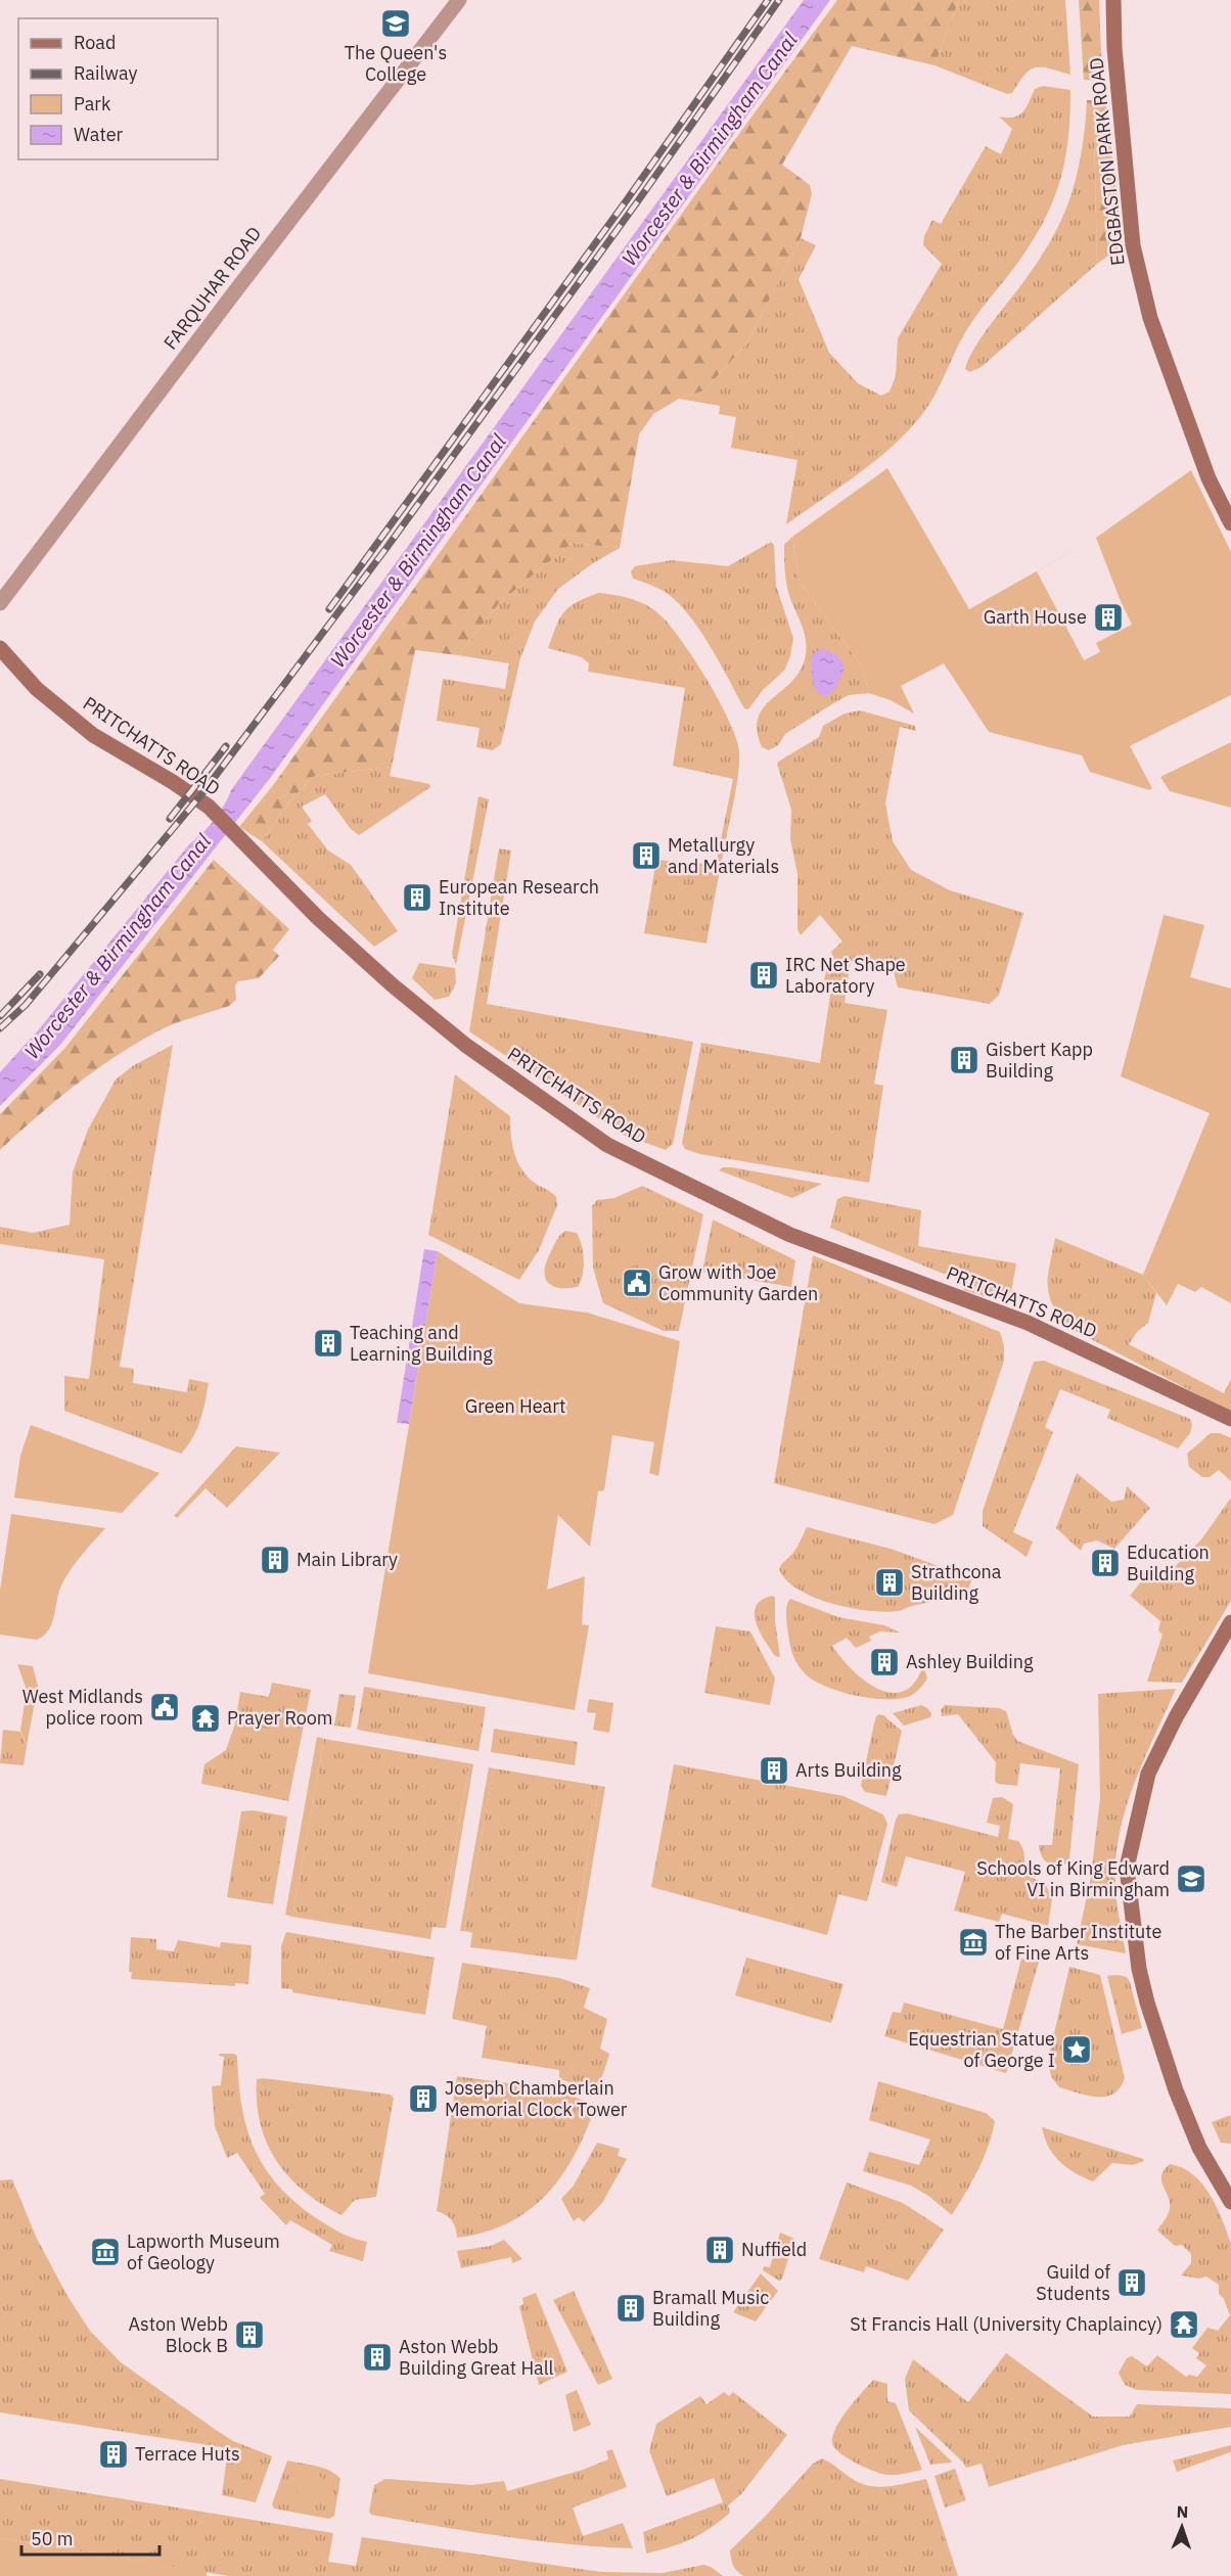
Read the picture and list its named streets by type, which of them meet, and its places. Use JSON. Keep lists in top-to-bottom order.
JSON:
{
  "streets": {
    "street": ["EDGBASTON PARK ROAD", "FARQUHAR ROAD", "PRITCHATTS ROAD"]
  },
  "water": ["Worcester & Birmingham Canal"],
  "parks": ["Green Heart"],
  "places": {
    "school or university": ["The Queen's College", "Schools of King Edward VI in Birmingham"],
    "building": [
      "Garth House",
      "Metallurgy and Materials",
      "European Research Institute",
      "IRC Net Shape Laboratory",
      "Gisbert Kapp Building",
      "Teaching and Learning Building",
      "Main Library",
      "Education Building",
      "Strathcona Building",
      "Ashley Building",
      "Arts Building",
      "Joseph Chamberlain Memorial Clock Tower",
      "Nuffield",
      "Guild of Students",
      "Bramall Music Building",
      "Aston Webb Block B",
      "Aston Webb Building Great Hall",
      "Terrace Huts"
    ],
    "public building": ["Grow with Joe Community Garden", "West Midlands police room"],
    "temple": ["Prayer Room", "St Francis Hall (University Chaplaincy)"],
    "museum": ["The Barber Institute of Fine Arts", "Lapworth Museum of Geology"],
    "place": ["Equestrian Statue of George I"]
  },
  "legend": [
    "Road",
    "Railway",
    "Park",
    "Water"
  ],
  "scale_bar": "50 m",
  "north": "top"
}
